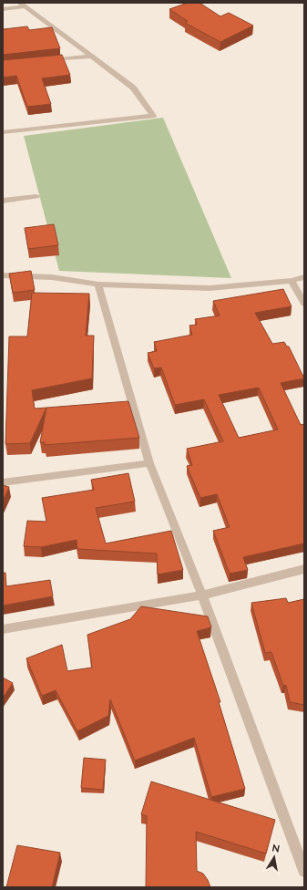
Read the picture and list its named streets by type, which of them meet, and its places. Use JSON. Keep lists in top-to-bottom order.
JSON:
{
  "north": "top"
}
